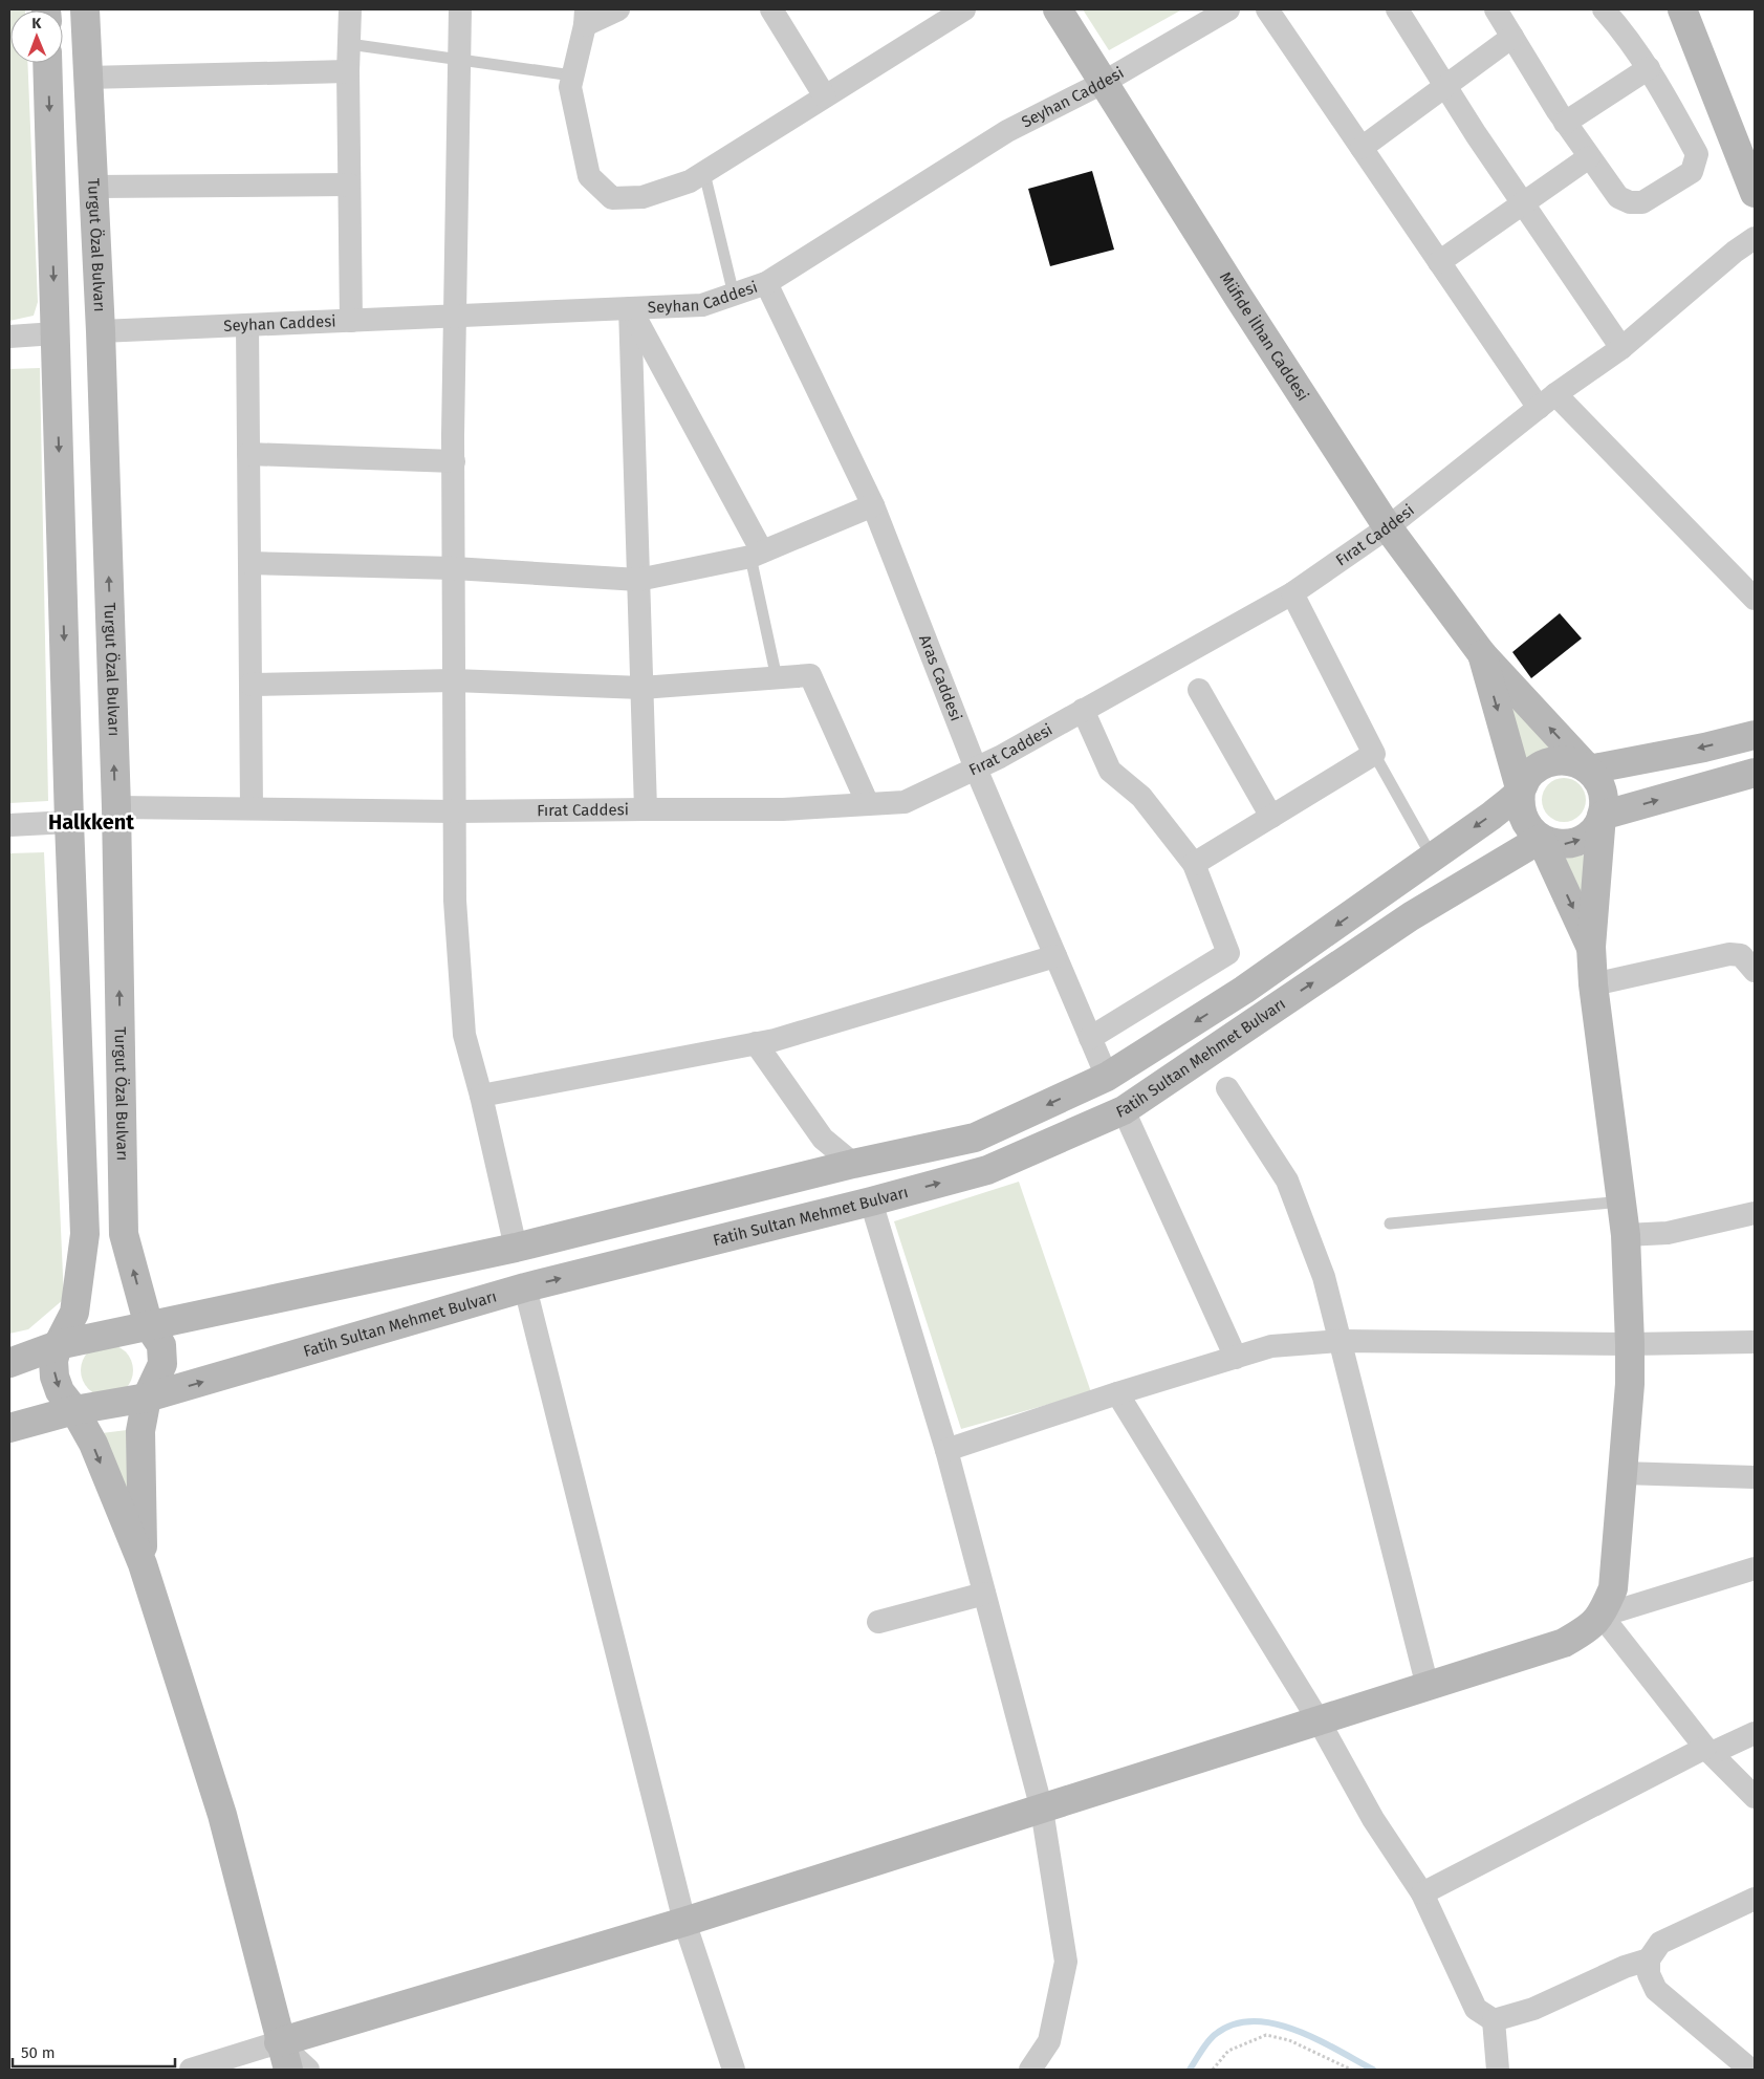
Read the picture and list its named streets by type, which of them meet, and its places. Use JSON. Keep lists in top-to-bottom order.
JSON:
{
  "streets": {
    "street": [
      "Seyhan Caddesi",
      "Turgut Özal Bulvarı",
      "Müfide İlhan Caddesi",
      "Fırat Caddesi",
      "Aras Caddesi",
      "Fatih Sultan Mehmet Bulvarı"
    ]
  },
  "crossings": [
    ["Seyhan Caddesi", "Turgut Özal Bulvarı"],
    ["Seyhan Caddesi", "Müfide İlhan Caddesi"],
    ["Seyhan Caddesi", "Aras Caddesi"],
    ["Turgut Özal Bulvarı", "Fırat Caddesi"],
    ["Turgut Özal Bulvarı", "Fatih Sultan Mehmet Bulvarı"],
    ["Müfide İlhan Caddesi", "Fırat Caddesi"],
    ["Fırat Caddesi", "Aras Caddesi"],
    ["Aras Caddesi", "Fatih Sultan Mehmet Bulvarı"]
  ],
  "districts": ["Halkkent"],
  "scale_bar": "50 m",
  "north": "top"
}
